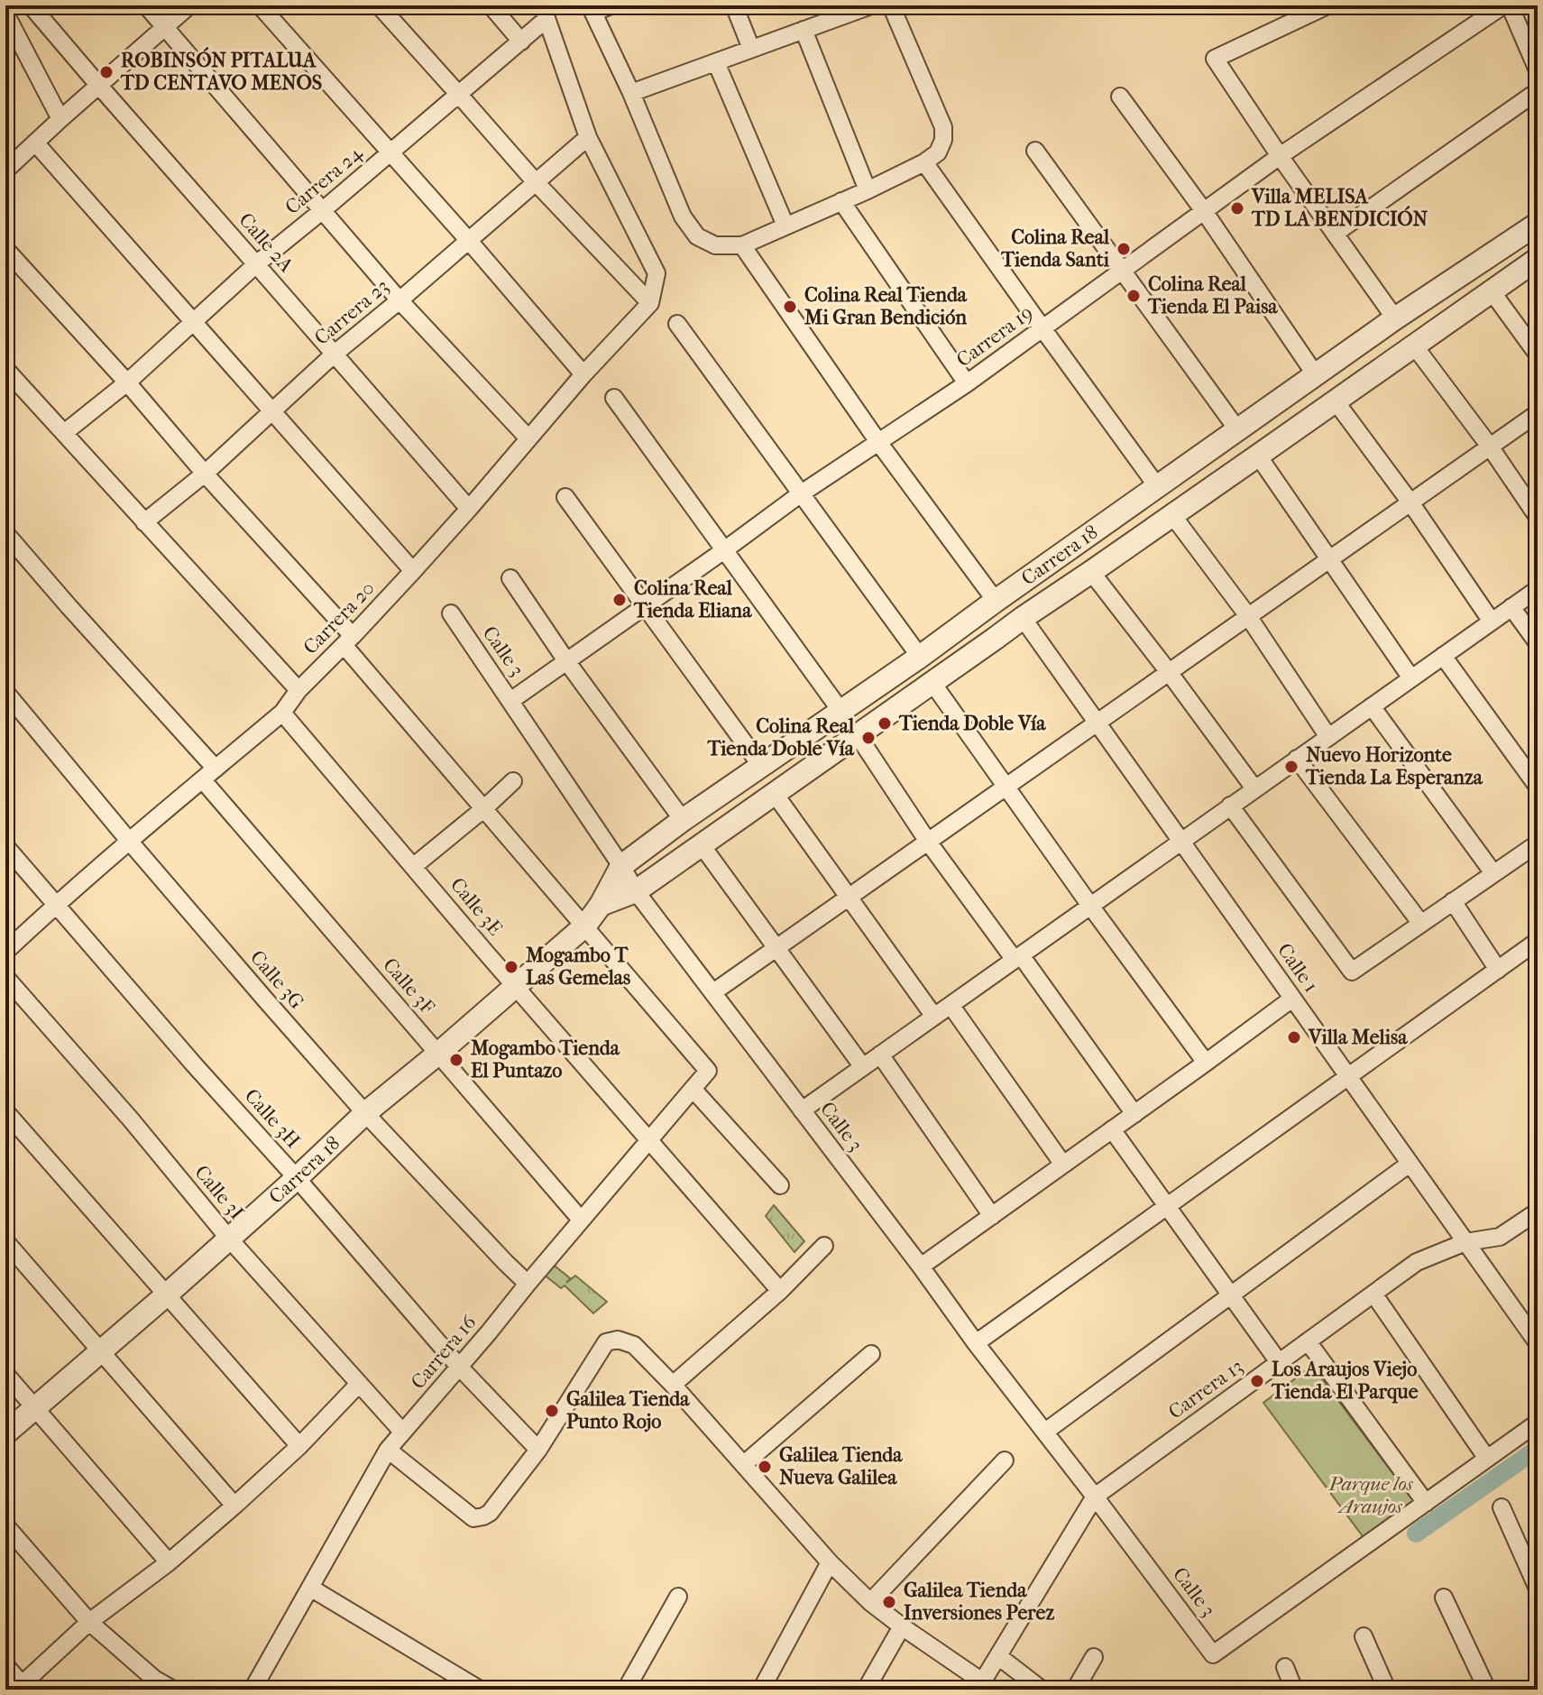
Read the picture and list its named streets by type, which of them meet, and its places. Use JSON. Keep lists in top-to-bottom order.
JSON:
{
  "streets": {
    "street": [
      "Carrera 24",
      "Calle 2A",
      "Carrera 23",
      "Carrera 19",
      "Carrera 18",
      "Carrera 20",
      "Calle 3",
      "Calle 3E",
      "Calle 1",
      "Calle 3G",
      "Calle 3F",
      "Calle 3H",
      "Calle 3I",
      "Carrera 16",
      "Carrera 13"
    ]
  },
  "crossings": [
    ["Carrera 24", "Calle 2A"],
    ["Calle 2A", "Carrera 23"],
    ["Calle 2A", "Carrera 20"],
    ["Carrera 19", "Calle 3"],
    ["Carrera 18", "Calle 3"],
    ["Carrera 18", "Calle 3E"],
    ["Carrera 18", "Calle 1"],
    ["Carrera 18", "Calle 3G"],
    ["Carrera 18", "Calle 3F"],
    ["Carrera 18", "Calle 3H"],
    ["Carrera 18", "Calle 3I"],
    ["Carrera 18", "Carrera 16"],
    ["Carrera 20", "Calle 3E"],
    ["Carrera 20", "Calle 3G"],
    ["Carrera 20", "Calle 3F"],
    ["Carrera 20", "Calle 3H"],
    ["Calle 3", "Carrera 13"],
    ["Calle 3E", "Carrera 16"],
    ["Calle 1", "Carrera 13"],
    ["Calle 3G", "Carrera 16"],
    ["Calle 3F", "Carrera 16"],
    ["Calle 3H", "Carrera 16"],
    ["Calle 3I", "Carrera 16"]
  ],
  "parks": ["Parque los Araujos"],
  "places": [
    "ROBINSÓN PITALUA TD CENTAVO MENOS",
    "Villa MELISA TD LA BENDICIÓN",
    "Colina Real Tienda Santi",
    "Colina Real Tienda El Paisa",
    "Colina Real Tienda Mi Gran Bendición",
    "Colina Real Tienda Eliana",
    "Tienda Doble Vía",
    "Colina Real Tienda Doble Vía",
    "Nuevo Horizonte Tienda La Esperanza",
    "Mogambo T Las Gemelas",
    "Villa Melisa",
    "Mogambo Tienda El Puntazo",
    "Los Araujos Viejo Tienda El Parque",
    "Galilea Tienda Punto Rojo",
    "Galilea Tienda Nueva Galilea",
    "Galilea Tienda Inversiones Perez"
  ]
}
